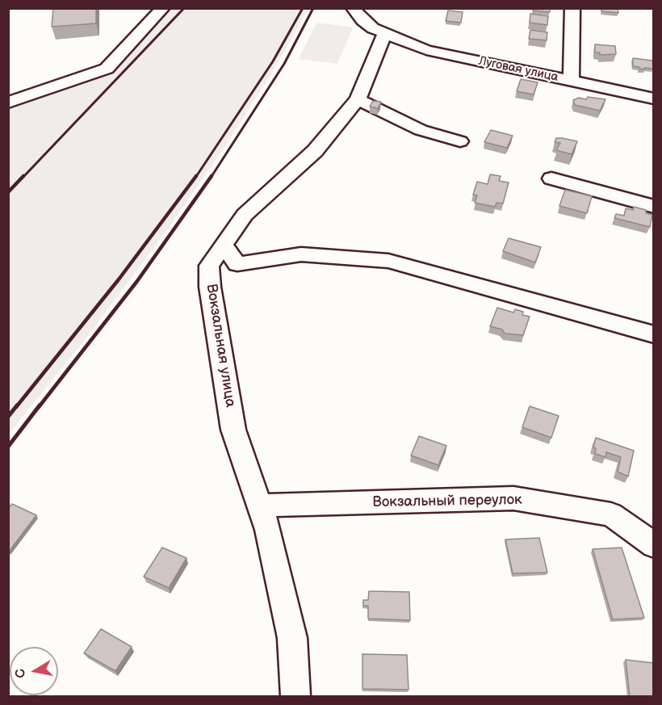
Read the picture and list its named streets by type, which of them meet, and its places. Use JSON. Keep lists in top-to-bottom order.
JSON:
{
  "streets": {
    "street": ["Луговая улица", "Вокзальная улица", "Вокзальный переулок"]
  },
  "crossings": [
    ["Луговая улица", "Вокзальная улица"],
    ["Вокзальная улица", "Вокзальный переулок"]
  ],
  "north": "left"
}
